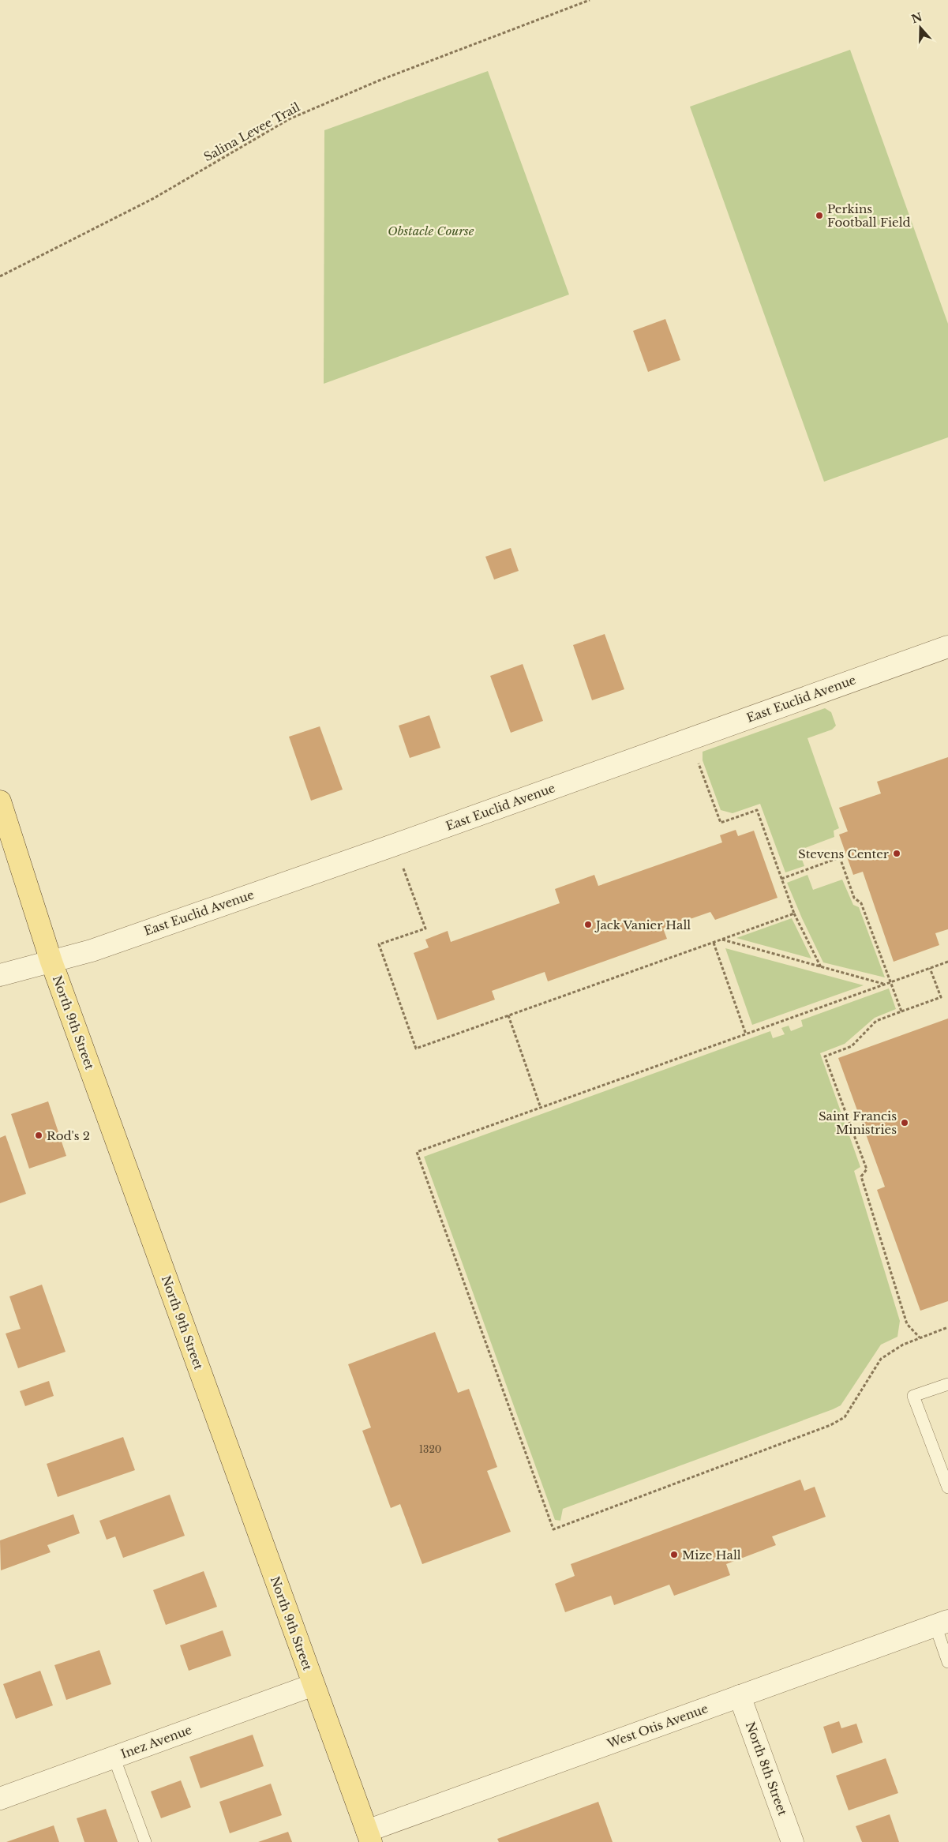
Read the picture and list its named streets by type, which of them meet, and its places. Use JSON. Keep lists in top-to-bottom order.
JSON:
{
  "streets": {
    "main road": ["North 9th Street"],
    "street": [
      "East Euclid Avenue",
      "West Otis Avenue",
      "Inez Avenue",
      "North 8th Street"
    ],
    "path": ["Salina Levee Trail"]
  },
  "crossings": [
    ["East Euclid Avenue", "North 9th Street"],
    ["North 9th Street", "West Otis Avenue"],
    ["North 9th Street", "Inez Avenue"],
    ["West Otis Avenue", "North 8th Street"]
  ],
  "parks": ["Obstacle Course"],
  "places": [
    "Perkins Football Field",
    "Stevens Center",
    "Jack Vanier Hall",
    "Saint Francis Ministries",
    "Rod's 2",
    "Mize Hall"
  ],
  "house_numbers": ["1320"],
  "north": "top"
}
